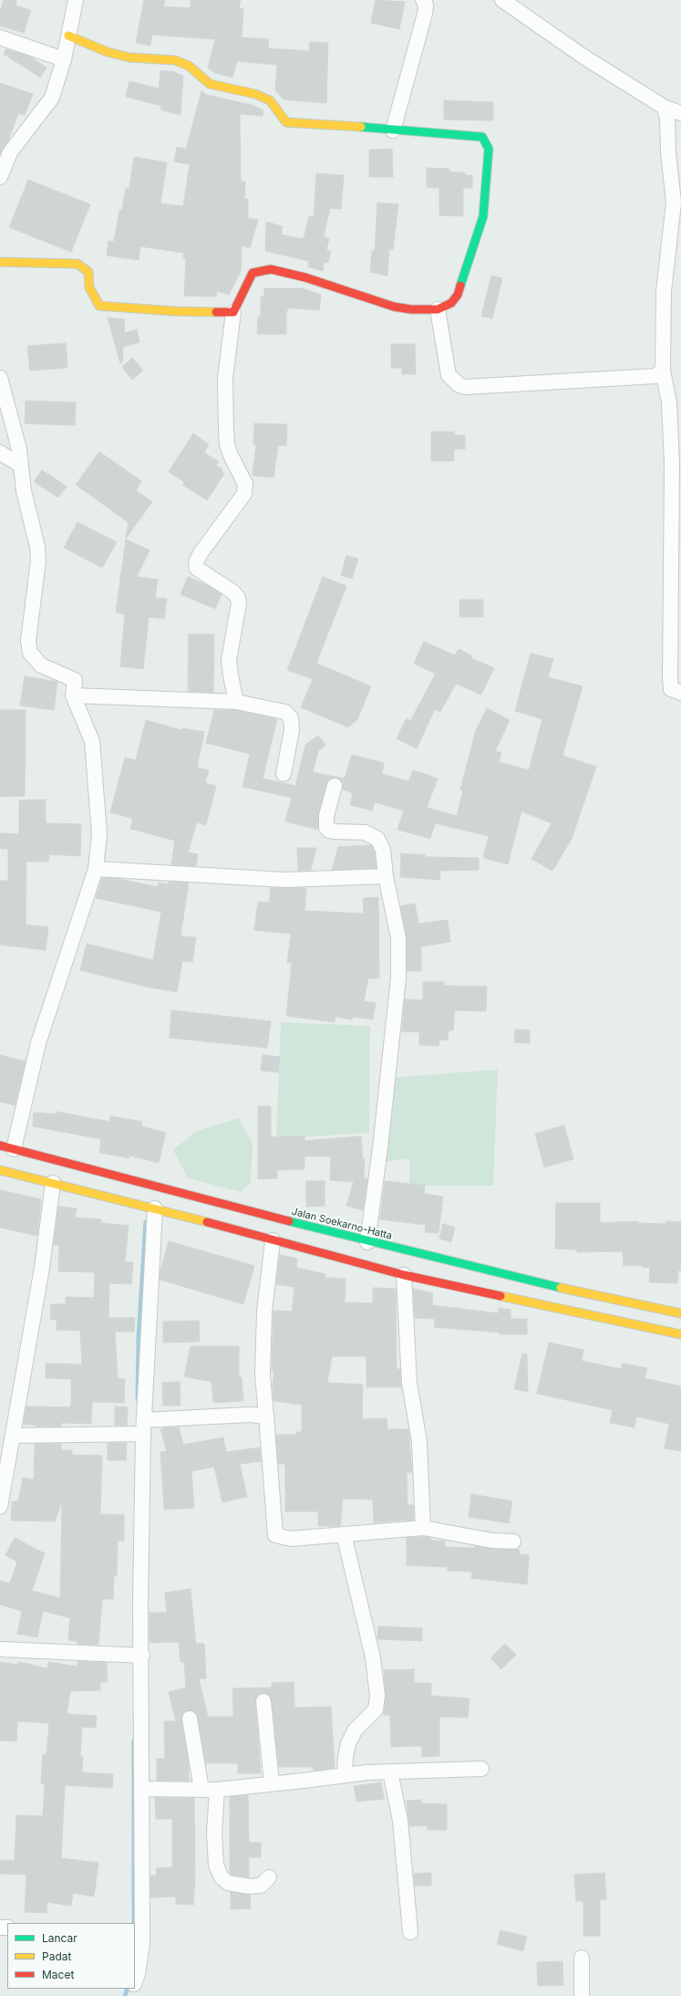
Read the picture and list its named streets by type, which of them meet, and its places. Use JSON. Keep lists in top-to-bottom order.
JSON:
{
  "streets": {
    "main road": ["Jalan Soekarno-Hatta"]
  },
  "legend": ["Lancar", "Padat", "Macet"]
}
